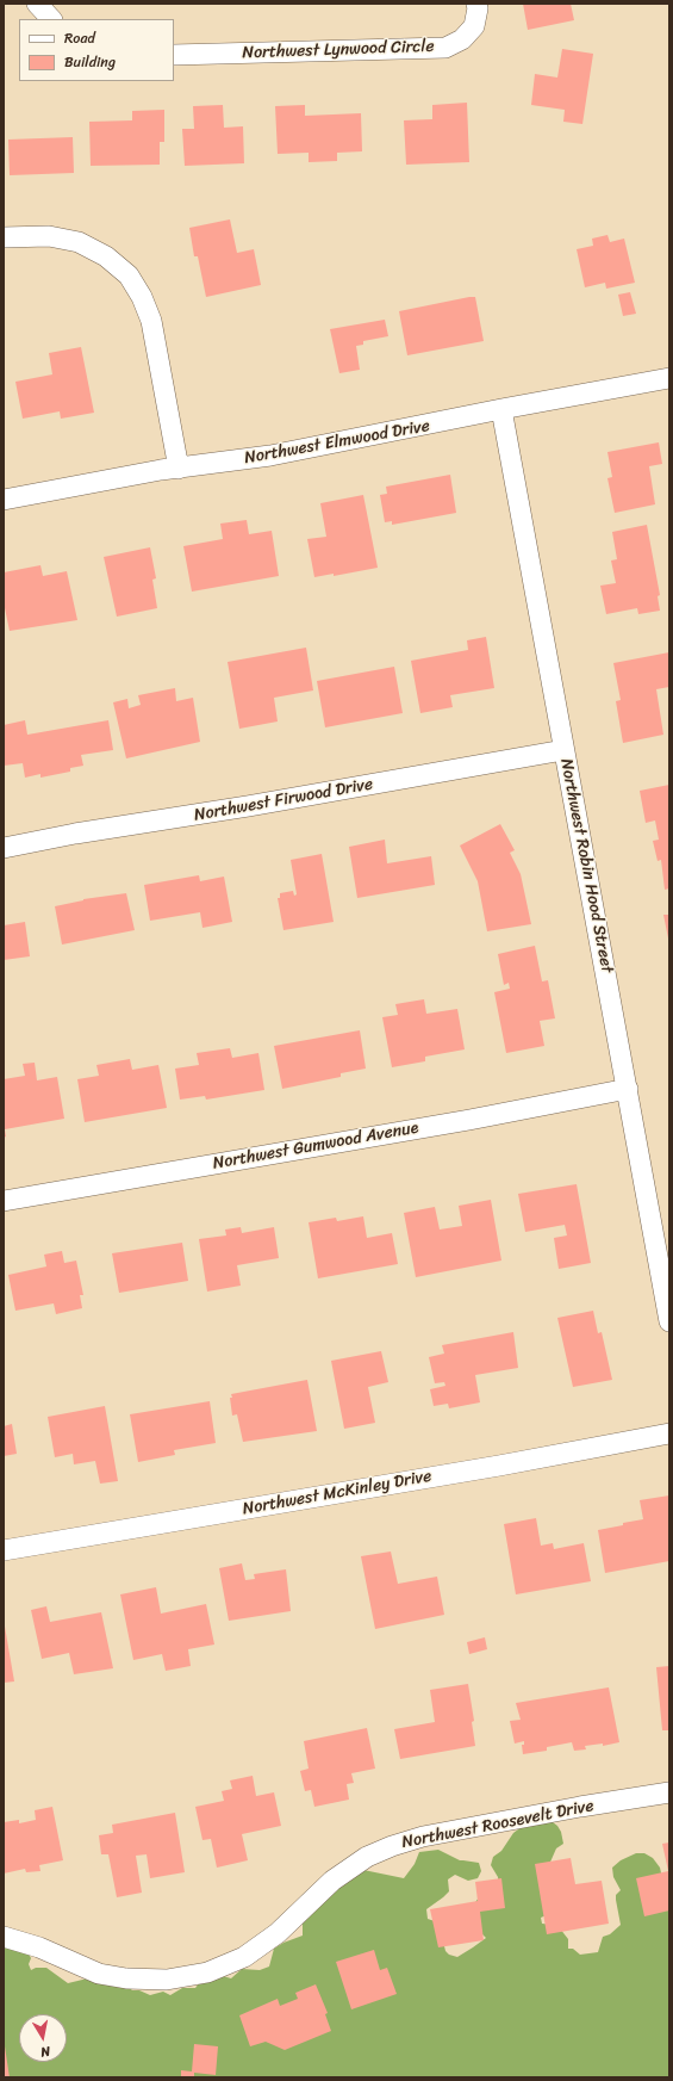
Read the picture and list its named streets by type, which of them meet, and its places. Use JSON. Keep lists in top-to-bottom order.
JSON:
{
  "streets": {
    "street": [
      "Northwest Lynwood Circle",
      "Northwest Elmwood Drive",
      "Northwest Firwood Drive",
      "Northwest Robin Hood Street",
      "Northwest Gumwood Avenue",
      "Northwest McKinley Drive",
      "Northwest Roosevelt Drive"
    ]
  },
  "crossings": [
    ["Northwest Elmwood Drive", "Northwest Robin Hood Street"],
    ["Northwest Firwood Drive", "Northwest Robin Hood Street"],
    ["Northwest Robin Hood Street", "Northwest Gumwood Avenue"]
  ],
  "legend": ["Road", "Building"],
  "north": "bottom"
}
